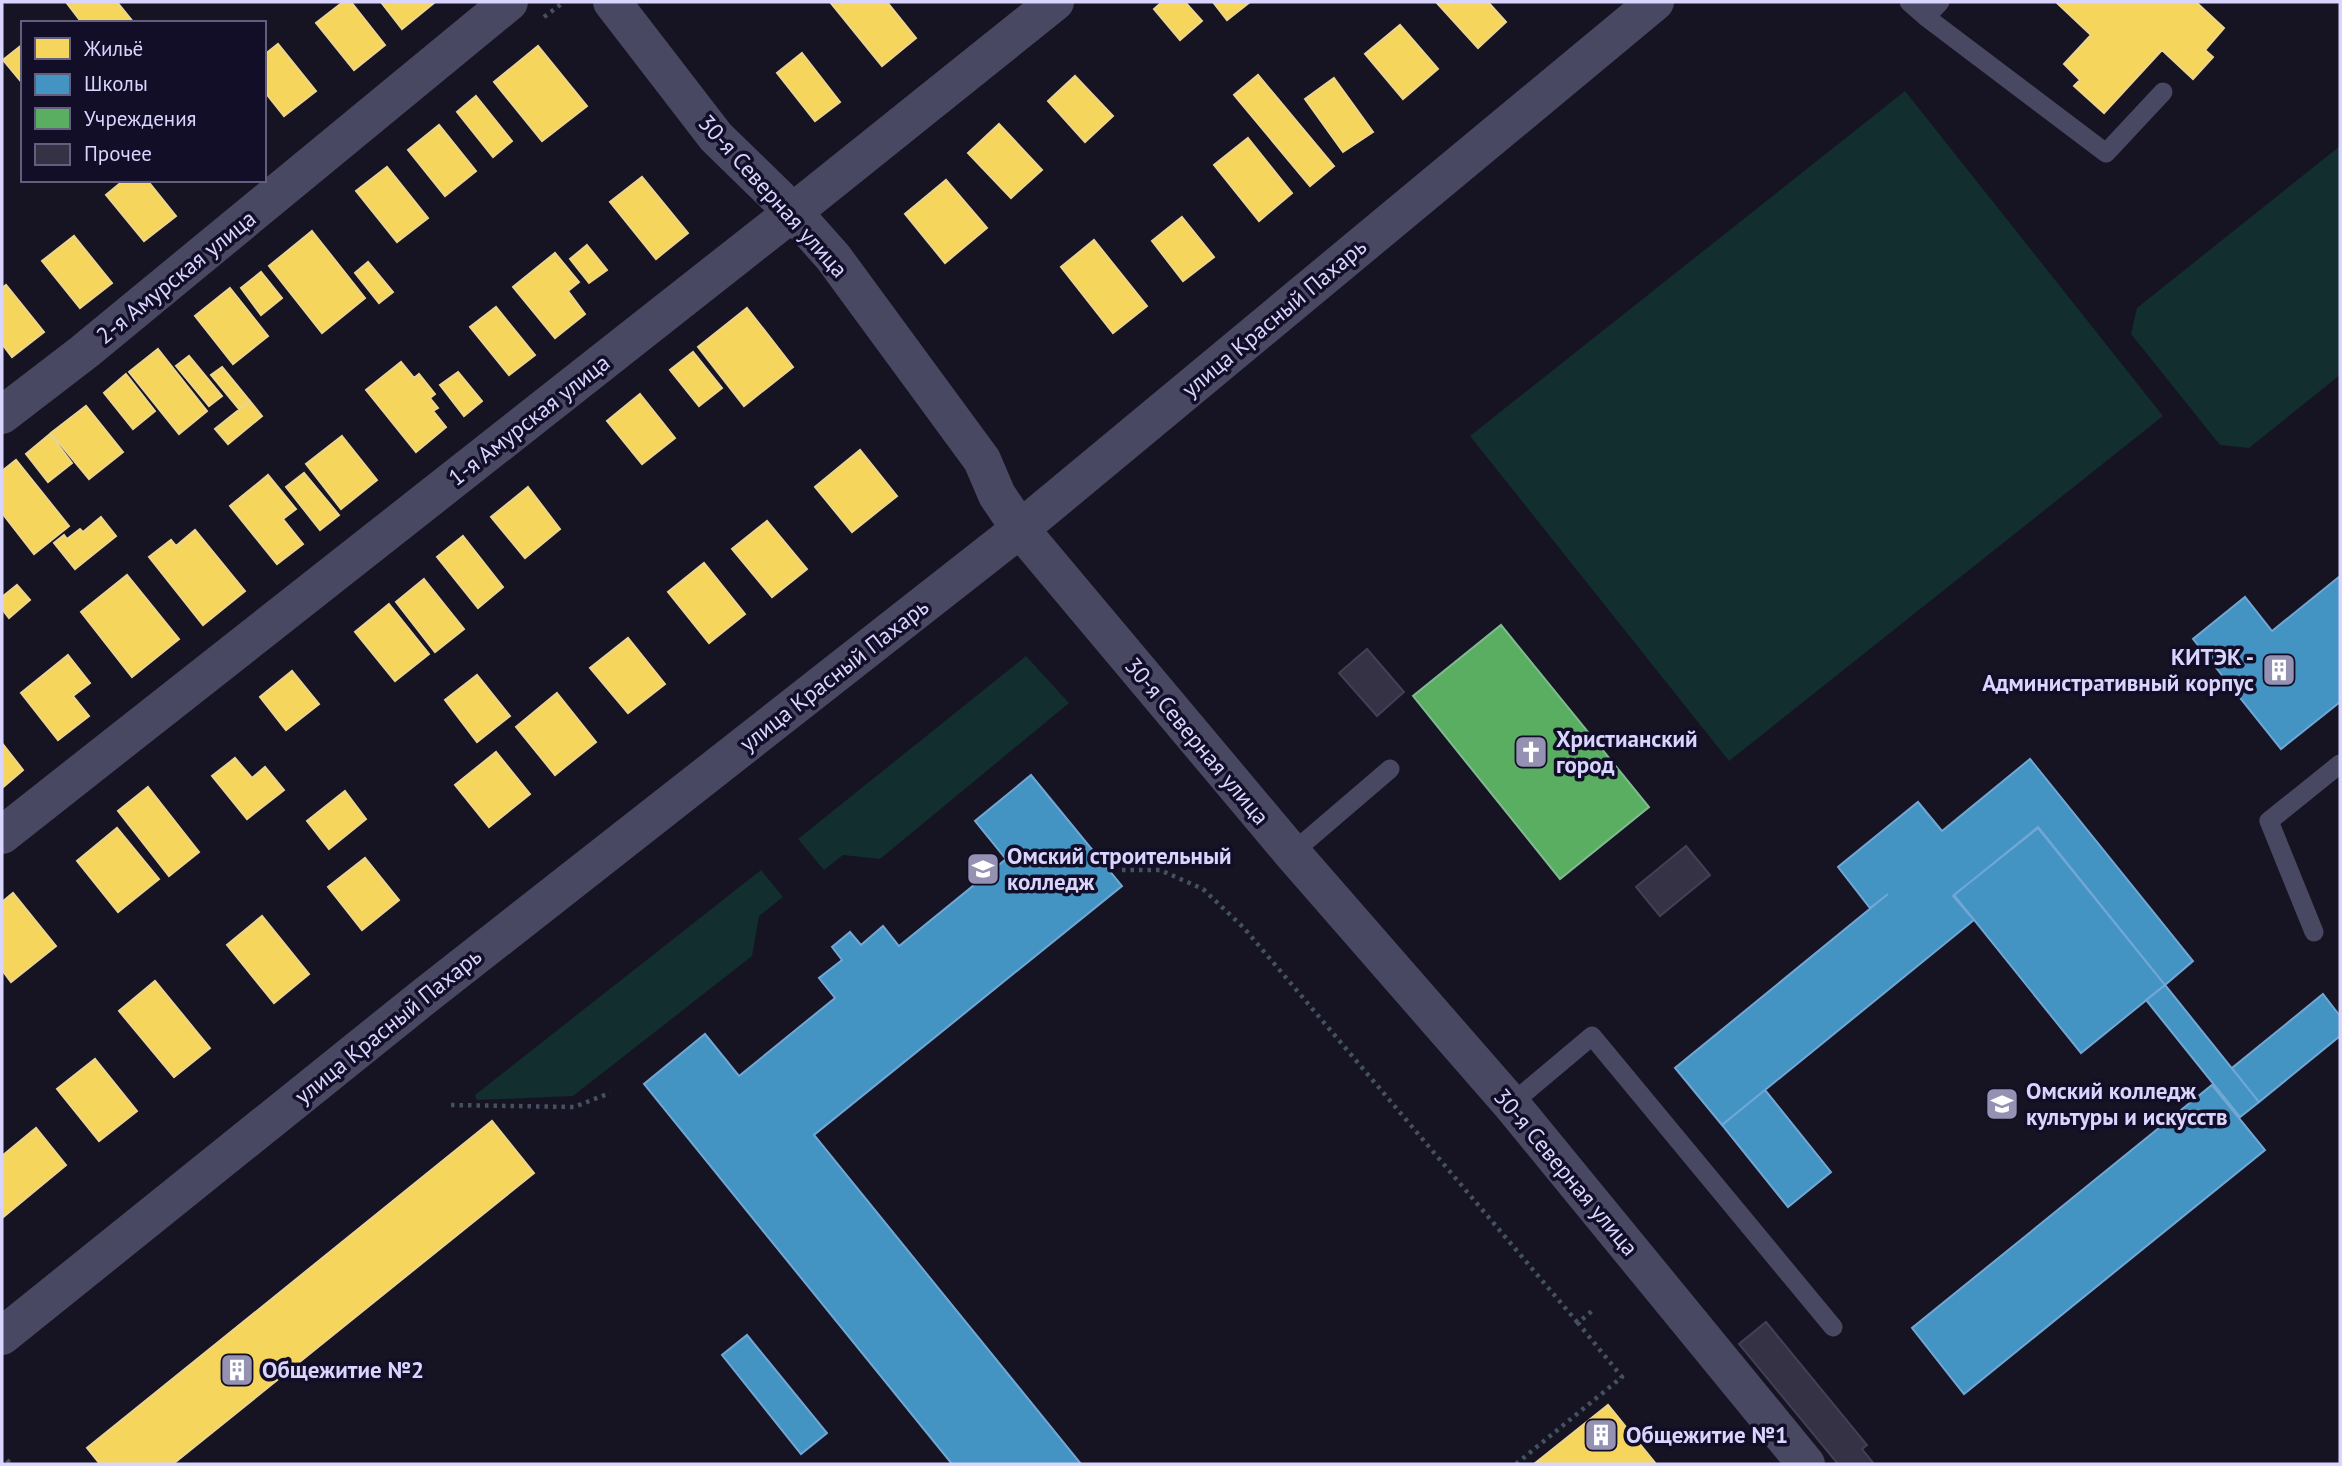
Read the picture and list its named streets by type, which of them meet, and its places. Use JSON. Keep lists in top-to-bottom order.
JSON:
{
  "streets": {
    "street": [
      "30-я Северная улица",
      "2-я Амурская улица",
      "улица Красный Пахарь",
      "1-я Амурская улица"
    ]
  },
  "crossings": [
    ["30-я Северная улица", "улица Красный Пахарь"],
    ["30-я Северная улица", "1-я Амурская улица"]
  ],
  "places": {
    "building": ["КИТЭК - Административный корпус", "Общежитие №2", "Общежитие №1"],
    "church": ["Христианский город"],
    "school or university": ["Омский строительный колледж", "Омский колледж культуры и искусств"]
  },
  "legend": [
    "Жильё",
    "Школы",
    "Учреждения",
    "Прочее"
  ]
}
